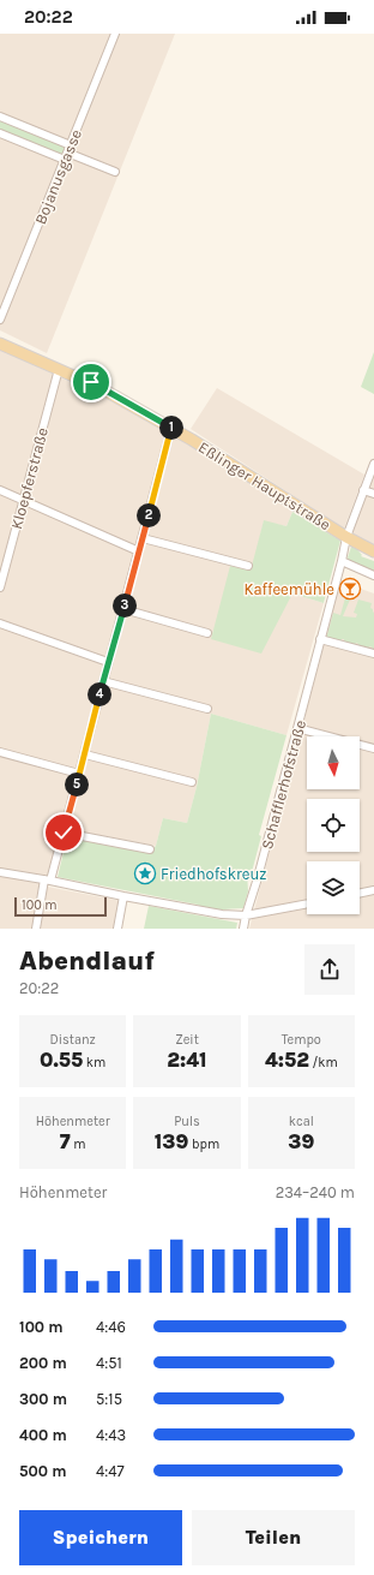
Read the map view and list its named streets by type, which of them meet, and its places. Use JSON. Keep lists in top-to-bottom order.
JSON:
{
  "streets": {
    "main road": ["Eßlinger Hauptstraße"],
    "street": ["Bojanusgasse", "Kloepferstraße", "Schafflerhofstraße"]
  },
  "crossings": [
    ["Kloepferstraße", "Eßlinger Hauptstraße"],
    ["Eßlinger Hauptstraße", "Schafflerhofstraße"]
  ],
  "places": {
    "bar": ["Kaffeemühle"],
    "place": ["Friedhofskreuz"]
  },
  "scale_bar": "100 m",
  "north": "bottom",
  "page": {
    "status": "20:22",
    "pins": [
      "1",
      "2",
      "3",
      "4",
      "5"
    ],
    "scale": "100 m",
    "heading": ["Abendlauf", "20:22"],
    "stats": [
      ["Distanz", "0.55 km"],
      ["Zeit", "2:41"],
      ["Tempo", "4:52 /km"],
      ["Höhenmeter", "7 m"],
      ["Puls", "139 bpm"],
      ["kcal", "39"]
    ],
    "chart": ["Höhenmeter", "234–240 m"],
    "list": [
      {
        "name": "100 m",
        "note": "4:46"
      },
      {
        "name": "200 m",
        "note": "4:51"
      },
      {
        "name": "300 m",
        "note": "5:15"
      },
      {
        "name": "400 m",
        "note": "4:43"
      },
      {
        "name": "500 m",
        "note": "4:47"
      }
    ],
    "buttons": ["Speichern", "Teilen"]
  }
}
